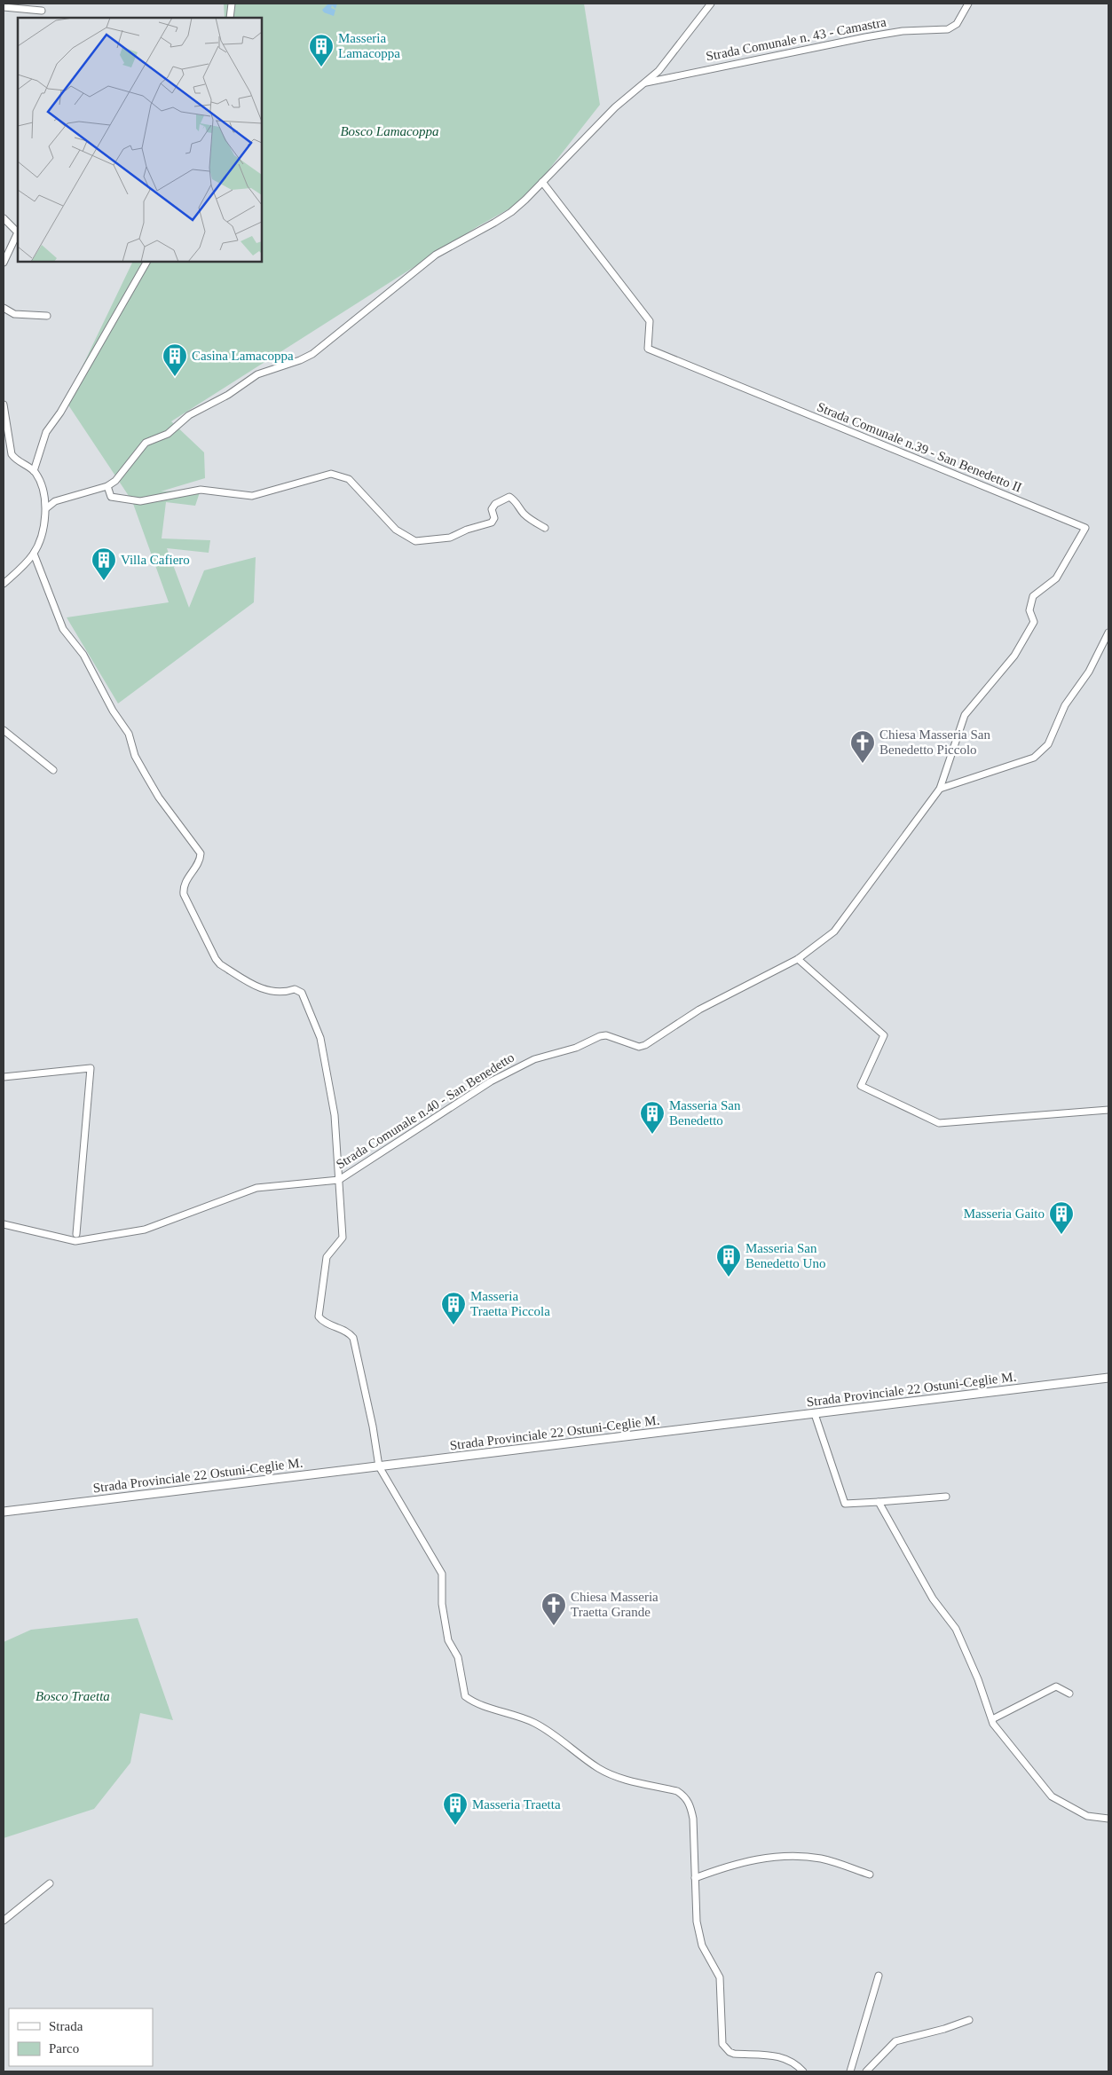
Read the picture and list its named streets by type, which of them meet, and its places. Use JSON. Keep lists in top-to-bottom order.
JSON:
{
  "streets": {
    "main road": ["Strada Provinciale 22 Ostuni-Ceglie M."],
    "street": ["Strada Comunale n. 43 - Camastra", "Strada Comunale n.39 - San Benedetto II", "Strada Comunale n.40 - San Benedetto"]
  },
  "crossings": [
    ["Strada Comunale n.39 - San Benedetto II", "Strada Comunale n.40 - San Benedetto"]
  ],
  "parks": ["Bosco Lamacoppa", "Bosco Traetta"],
  "places": {
    "building": [
      "Masseria Lamacoppa",
      "Casina Lamacoppa",
      "Villa Cafiero",
      "Masseria San Benedetto",
      "Masseria Gaito",
      "Masseria San Benedetto Uno",
      "Masseria Traetta Piccola",
      "Masseria Traetta"
    ],
    "church": ["Chiesa Masseria San Benedetto Piccolo", "Chiesa Masseria Traetta Grande"]
  },
  "legend": ["Strada", "Parco"]
}
